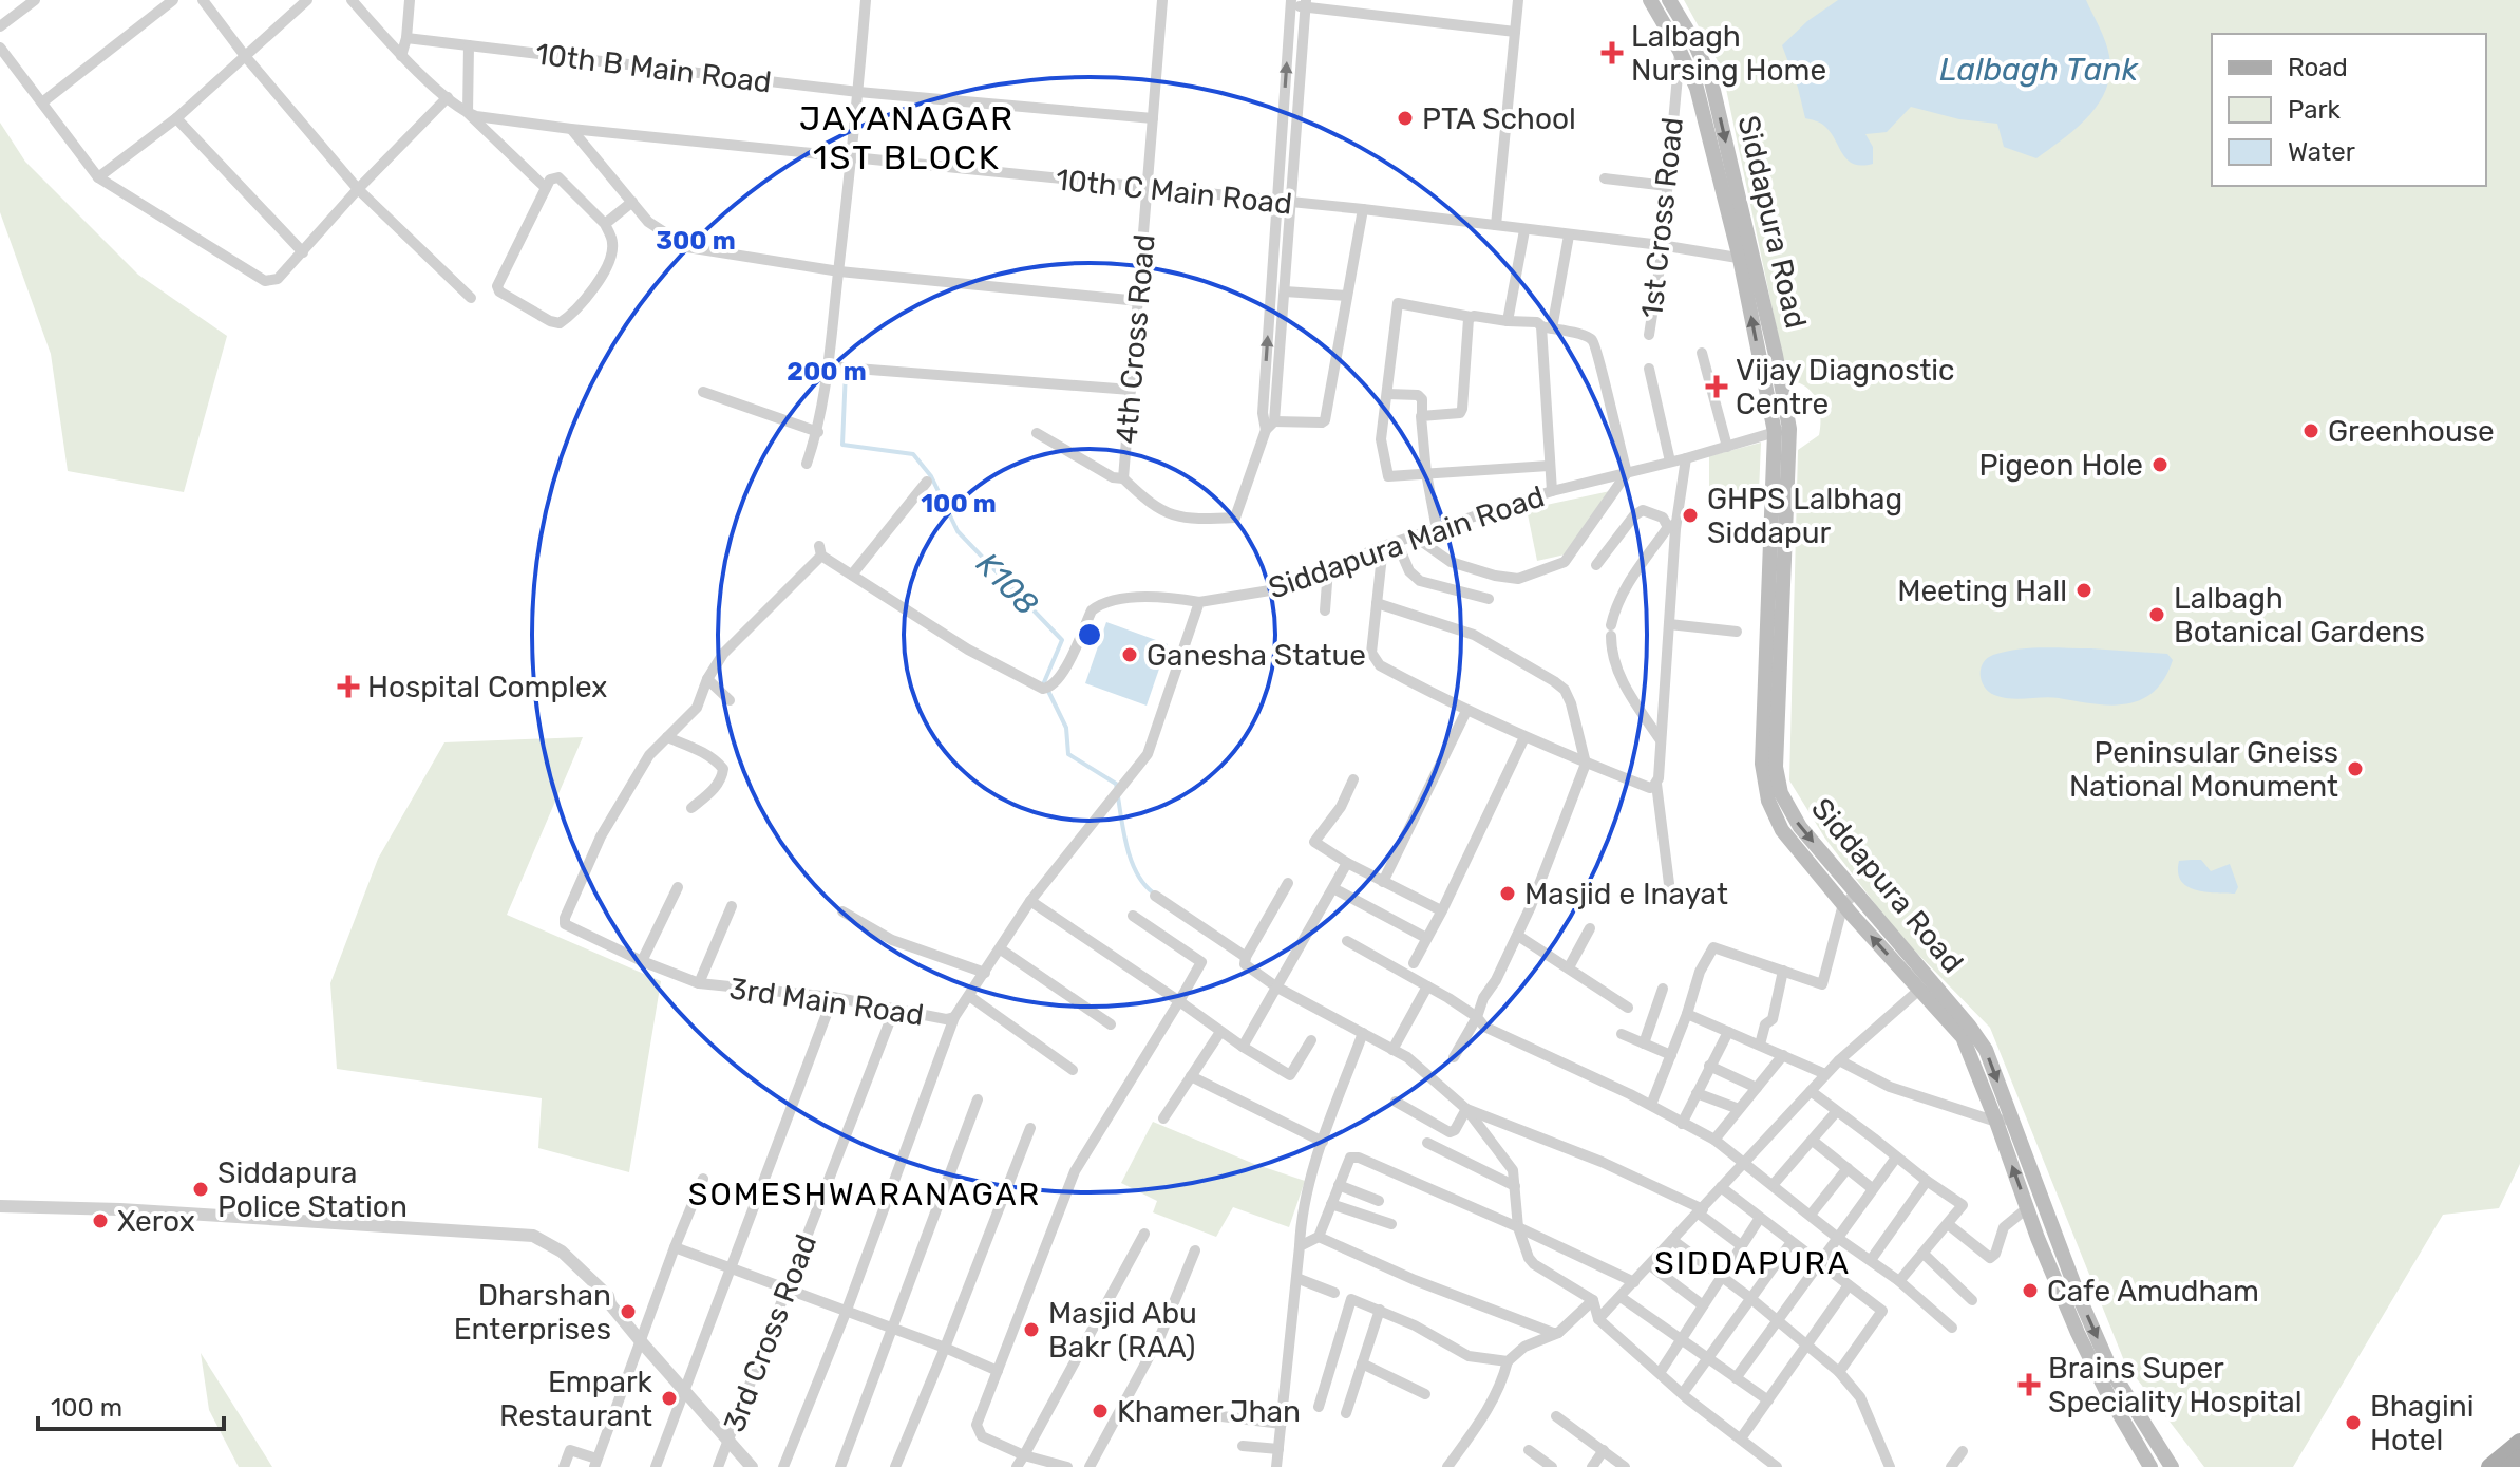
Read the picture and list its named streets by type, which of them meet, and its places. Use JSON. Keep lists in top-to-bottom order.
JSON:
{
  "streets": {
    "main road": ["Siddapura Road"],
    "street": [
      "10th B Main Road",
      "10th C Main Road",
      "1st Cross Road",
      "4th Cross Road",
      "Siddapura Main Road",
      "3rd Main Road",
      "3rd Cross Road"
    ]
  },
  "crossings": [
    ["10th B Main Road", "4th Cross Road"],
    ["10th C Main Road", "1st Cross Road"],
    ["10th C Main Road", "Siddapura Road"],
    ["10th C Main Road", "4th Cross Road"],
    ["1st Cross Road", "Siddapura Road"],
    ["Siddapura Road", "Siddapura Main Road"],
    ["3rd Main Road", "3rd Cross Road"]
  ],
  "districts": ["JAYANAGAR 1ST BLOCK", "SOMESHWARANAGAR", "SIDDAPURA"],
  "water": ["Lalbagh Tank", "K108"],
  "places": {
    "health": [
      "Lalbagh Nursing Home",
      "Vijay Diagnostic Centre",
      "Hospital Complex",
      "Brains Super Speciality Hospital"
    ],
    "other": [
      "PTA School",
      "Greenhouse",
      "Pigeon Hole",
      "GHPS Lalbhag Siddapur",
      "Meeting Hall",
      "Lalbagh Botanical Gardens",
      "Ganesha Statue",
      "Peninsular Gneiss National Monument",
      "Masjid e Inayat",
      "Siddapura Police Station",
      "Xerox",
      "Cafe Amudham",
      "Dharshan Enterprises",
      "Masjid Abu Bakr (RAA)",
      "Empark Restaurant",
      "Khamer Jhan",
      "Bhagini Hotel"
    ]
  },
  "legend": ["Road", "Park", "Water"],
  "scale_bar": "100 m",
  "rings": ["300 m", "200 m", "100 m"]
}
